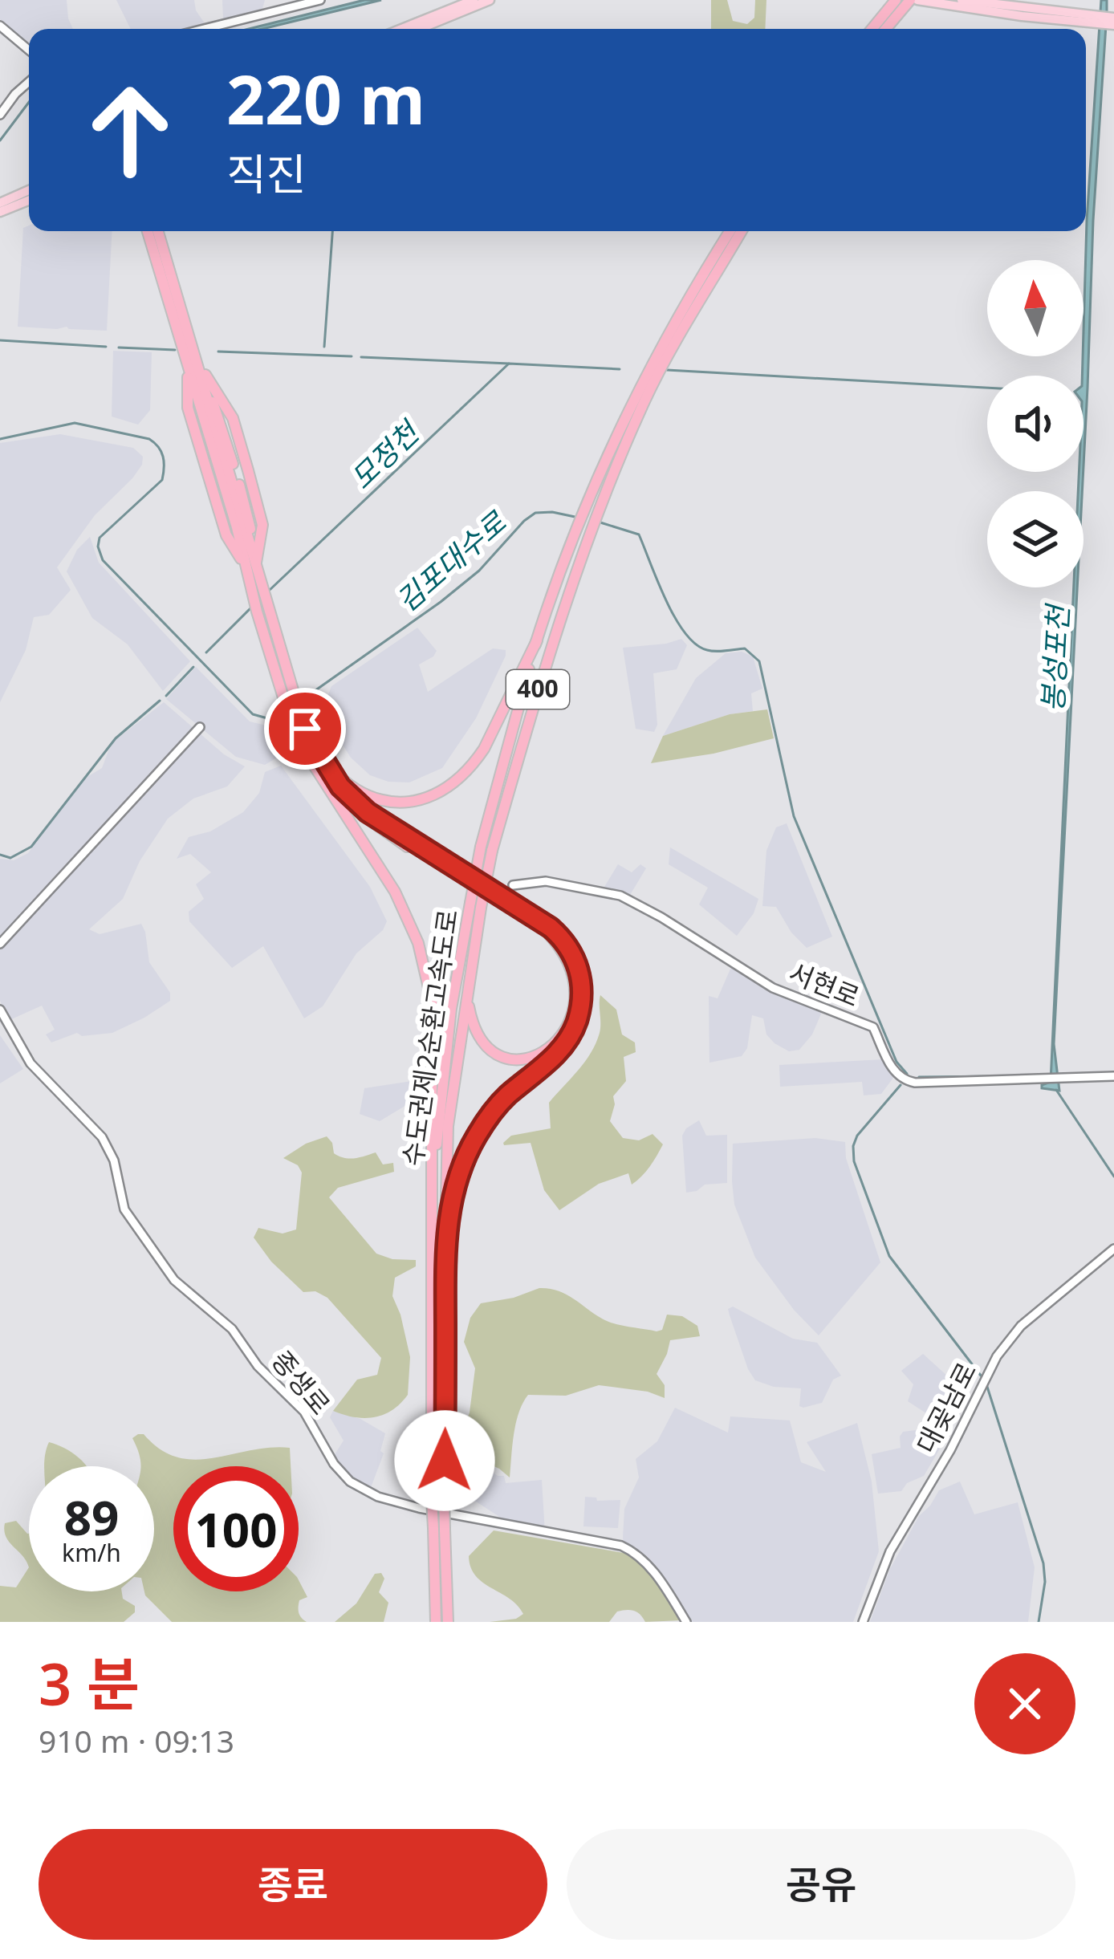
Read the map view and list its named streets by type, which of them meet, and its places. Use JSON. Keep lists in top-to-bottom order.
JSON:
{
  "streets": {
    "highway": ["400", "수도권제2순환고속도로"],
    "street": ["서현로", "종생로", "대곶남로"]
  },
  "water": ["모정천", "김포대수로", "봉성포천"],
  "north": "top",
  "page": {
    "turn": ["220 m", "직진"],
    "speed": "89 km/h",
    "limit": "100",
    "heading": ["3 분", "910 m · 09:13"],
    "buttons": ["종료", "공유"]
  }
}
